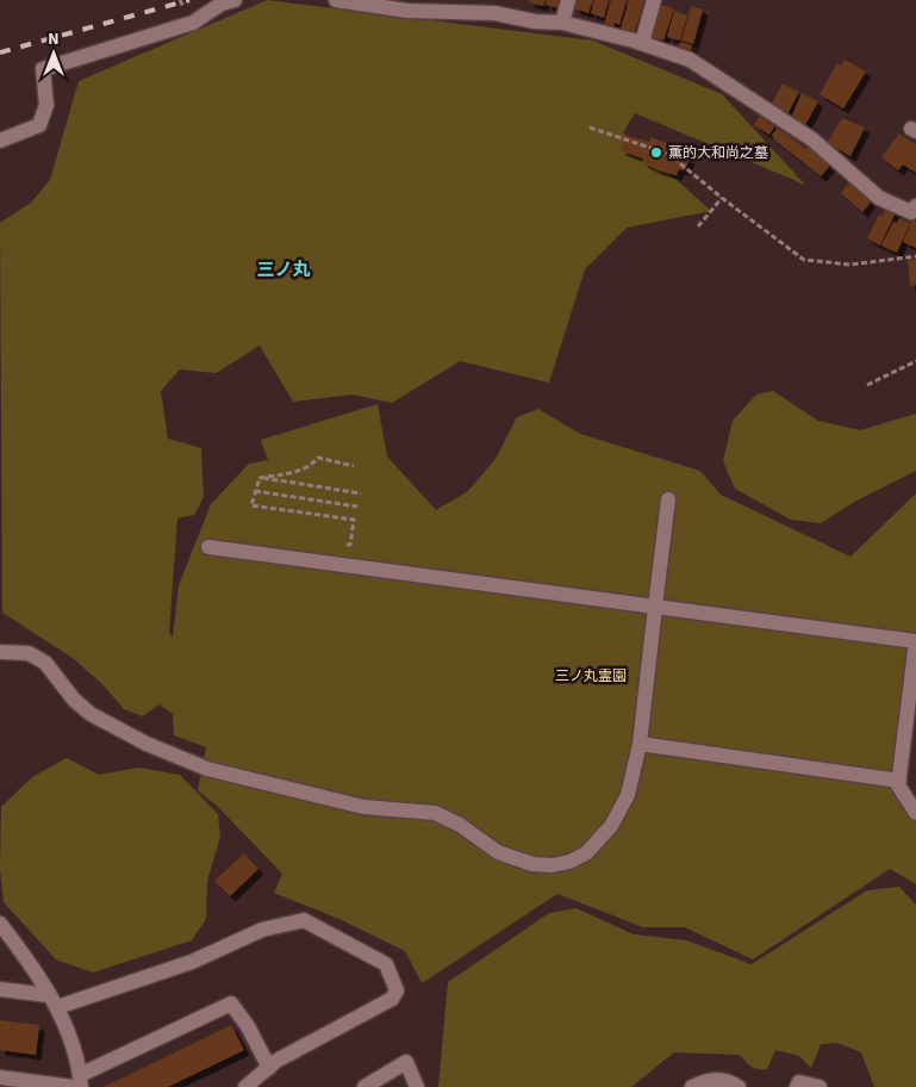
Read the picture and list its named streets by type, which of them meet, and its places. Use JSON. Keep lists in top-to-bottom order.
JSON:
{
  "districts": ["三ノ丸"],
  "parks": ["三ノ丸霊園"],
  "places": ["薫的大和尚之墓"],
  "north": "top"
}
